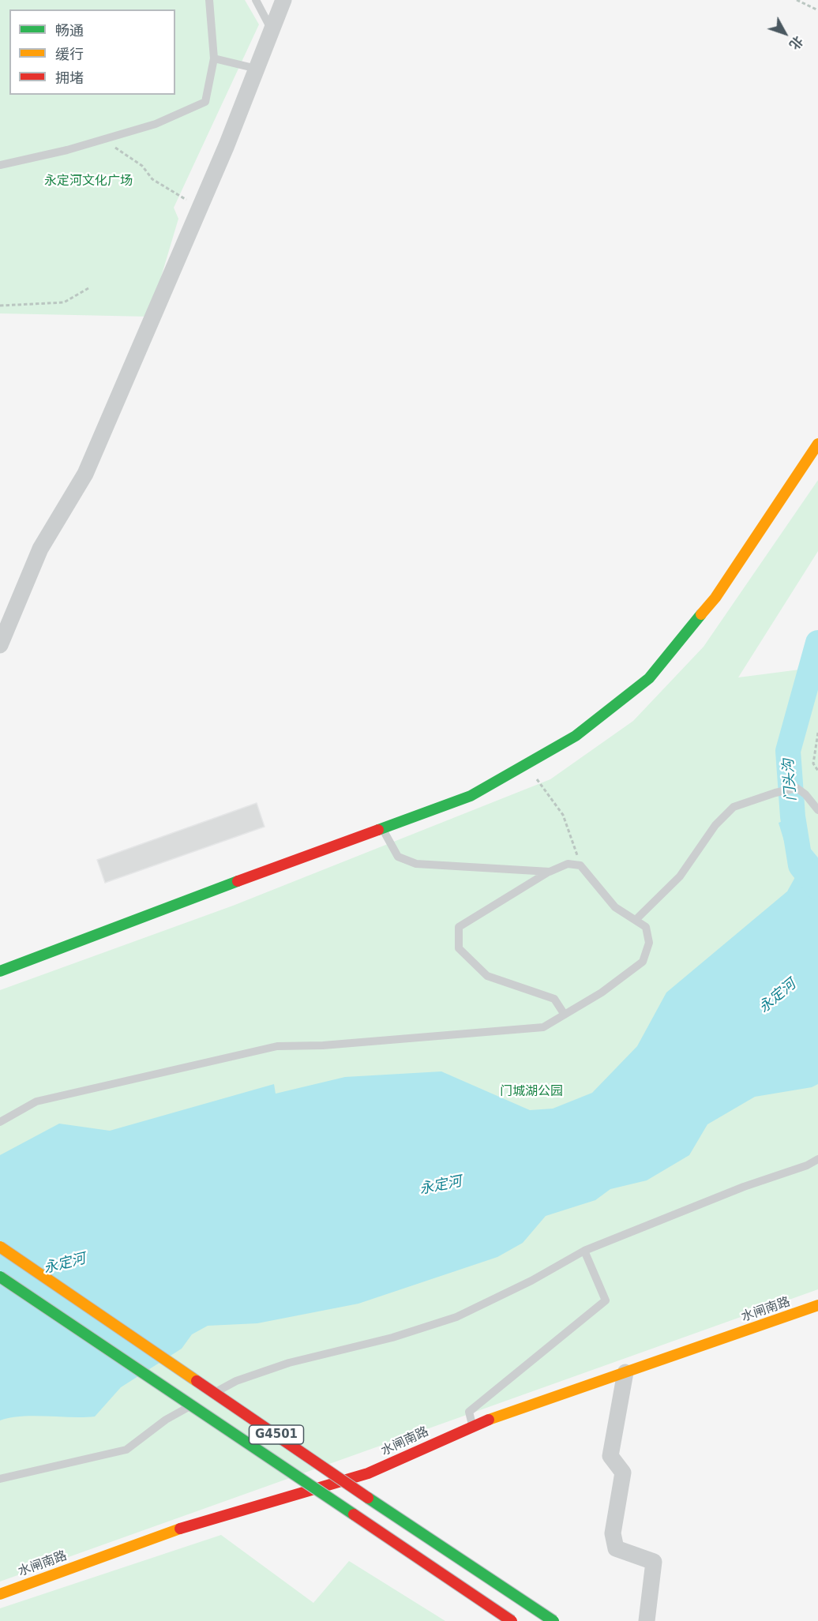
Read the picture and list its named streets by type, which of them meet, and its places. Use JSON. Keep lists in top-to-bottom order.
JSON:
{
  "streets": {
    "main road": ["水闸南路", "G4501"]
  },
  "water": ["门头沟", "永定河"],
  "parks": ["永定河文化广场", "门城湖公园"],
  "legend": ["畅通", "缓行", "拥堵"],
  "north": "bottom right"
}
